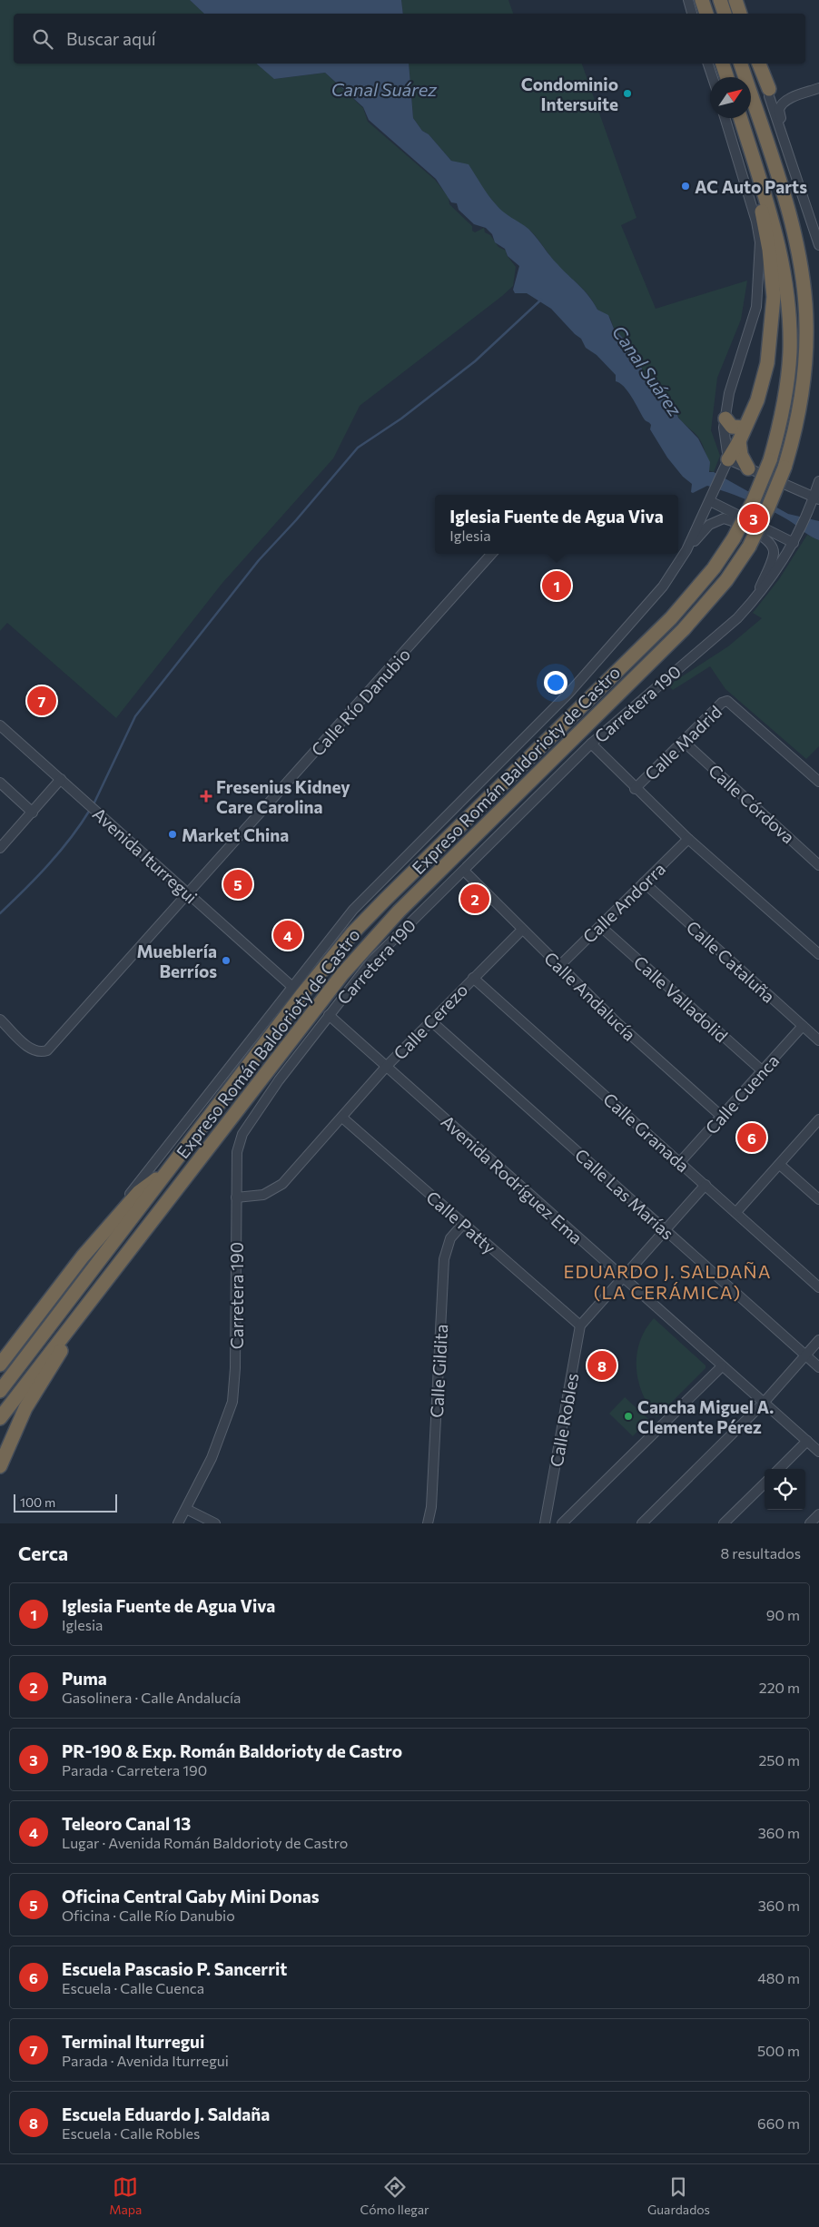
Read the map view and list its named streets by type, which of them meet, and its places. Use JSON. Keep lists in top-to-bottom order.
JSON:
{
  "streets": {
    "highway": ["Expreso Román Baldorioty de Castro"],
    "street": [
      "Calle Río Danubio",
      "Carretera 190",
      "Calle Madrid",
      "Calle Córdova",
      "Avenida Iturregui",
      "Calle Andorra",
      "Calle Cataluña",
      "Calle Andalucía",
      "Calle Valladolid",
      "Calle Cerezo",
      "Calle Cuenca",
      "Calle Granada",
      "Avenida Rodríguez Ema",
      "Calle Las Marías",
      "Calle Patty",
      "Calle Gildita",
      "Calle Robles"
    ]
  },
  "crossings": [
    ["Calle Río Danubio", "Avenida Iturregui"],
    ["Carretera 190", "Calle Andalucía"],
    ["Carretera 190", "Calle Cerezo"],
    ["Carretera 190", "Avenida Rodríguez Ema"],
    ["Calle Madrid", "Calle Córdova"],
    ["Calle Andorra", "Calle Cataluña"],
    ["Calle Andorra", "Calle Andalucía"],
    ["Calle Andorra", "Calle Valladolid"],
    ["Calle Cataluña", "Calle Cuenca"],
    ["Calle Andalucía", "Calle Cerezo"],
    ["Calle Andalucía", "Calle Cuenca"],
    ["Calle Valladolid", "Calle Cuenca"],
    ["Calle Cerezo", "Calle Granada"],
    ["Calle Cerezo", "Avenida Rodríguez Ema"],
    ["Calle Cerezo", "Calle Las Marías"],
    ["Calle Cerezo", "Calle Patty"],
    ["Calle Cuenca", "Calle Granada"],
    ["Calle Patty", "Calle Gildita"],
    ["Calle Patty", "Calle Robles"]
  ],
  "districts": ["EDUARDO J. SALDAÑA (LA CERÁMICA)"],
  "water": ["Canal Suárez"],
  "places": {
    "other": [
      "Condominio Intersuite",
      "AC Auto Parts",
      "Market China",
      "Mueblería Berríos",
      "Cancha Miguel A. Clemente Pérez"
    ],
    "health": ["Fresenius Kidney Care Carolina"]
  },
  "scale_bar": "100 m",
  "north": "top right",
  "page": {
    "search": "Buscar aquí",
    "popup": ["Iglesia Fuente de Agua Viva", "Iglesia"],
    "pins": [
      "3",
      "1",
      "7",
      "5",
      "2",
      "4",
      "6",
      "8"
    ],
    "scale": "100 m",
    "heading": ["Cerca", "8 resultados"],
    "list": [
      {
        "mark": "1",
        "name": "Iglesia Fuente de Agua Viva",
        "note": "Iglesia",
        "value": "90 m"
      },
      {
        "mark": "2",
        "name": "Puma",
        "note": "Gasolinera · Calle Andalucía",
        "value": "220 m"
      },
      {
        "mark": "3",
        "name": "PR-190 & Exp. Román Baldorioty de Castro",
        "note": "Parada · Carretera 190",
        "value": "250 m"
      },
      {
        "mark": "4",
        "name": "Teleoro Canal 13",
        "note": "Lugar · Avenida Román Baldorioty de Castro",
        "value": "360 m"
      },
      {
        "mark": "5",
        "name": "Oficina Central Gaby Mini Donas",
        "note": "Oficina · Calle Río Danubio",
        "value": "360 m"
      },
      {
        "mark": "6",
        "name": "Escuela Pascasio P. Sancerrit",
        "note": "Escuela · Calle Cuenca",
        "value": "480 m"
      },
      {
        "mark": "7",
        "name": "Terminal Iturregui",
        "note": "Parada · Avenida Iturregui",
        "value": "500 m"
      },
      {
        "mark": "8",
        "name": "Escuela Eduardo J. Saldaña",
        "note": "Escuela · Calle Robles",
        "value": "660 m"
      }
    ],
    "nav": ["Mapa", "Cómo llegar", "Guardados"]
  }
}
